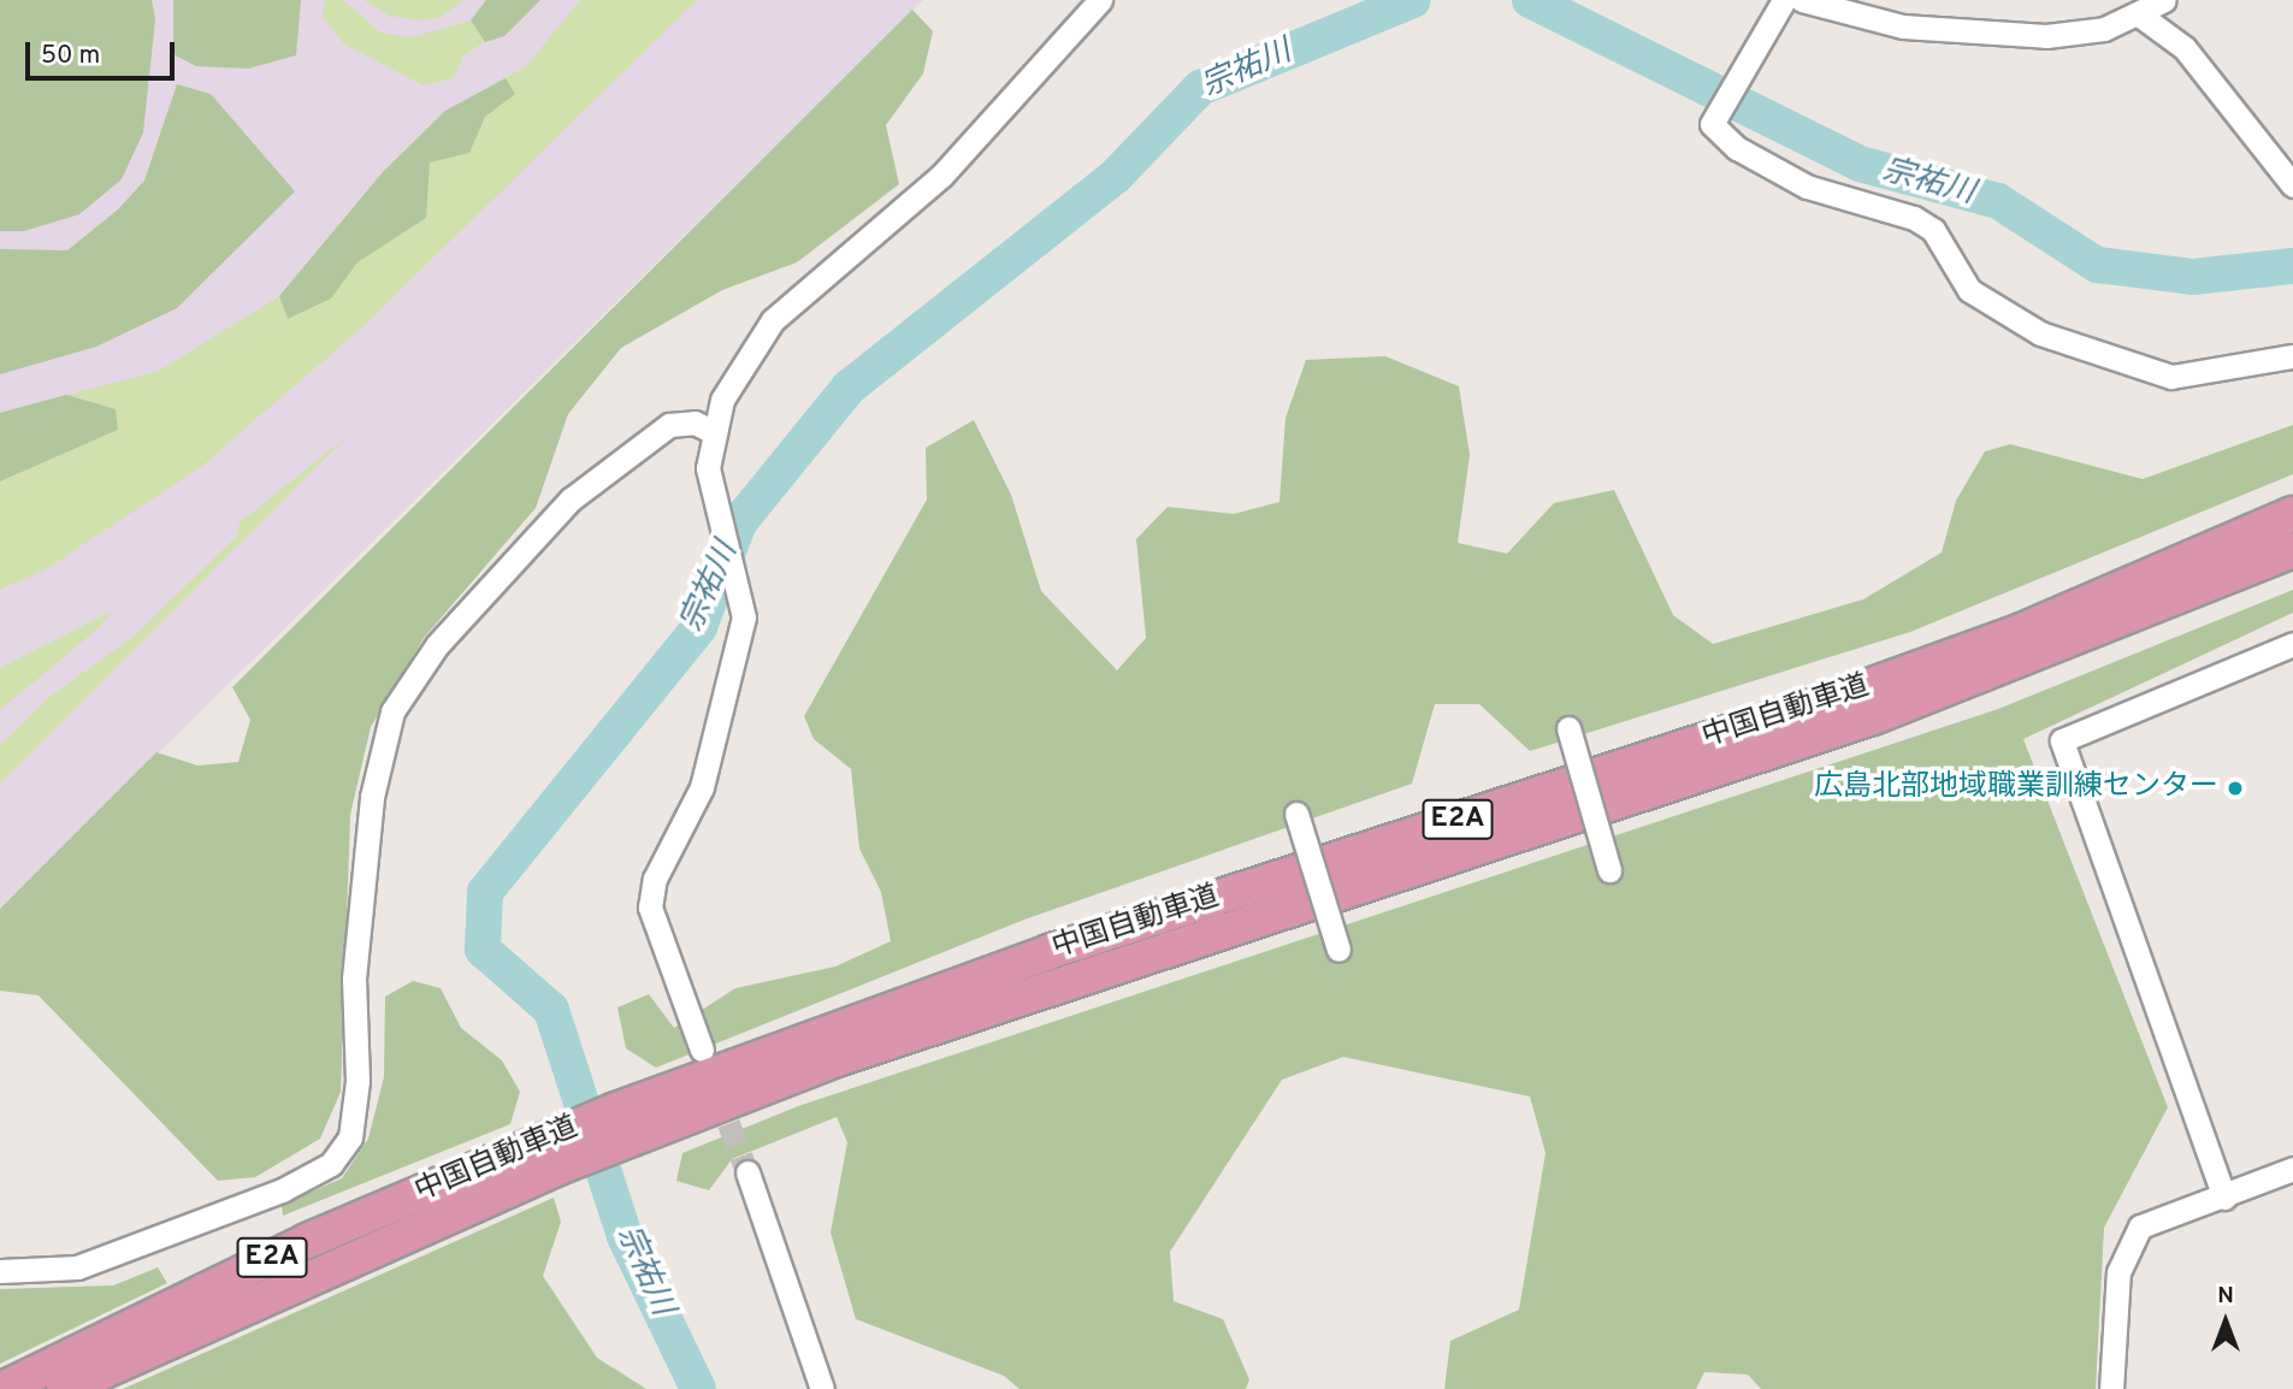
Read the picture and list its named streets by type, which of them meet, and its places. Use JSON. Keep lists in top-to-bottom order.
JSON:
{
  "streets": {
    "highway": ["中国自動車道", "E2A"]
  },
  "water": ["宗祐川"],
  "places": ["広島北部地域職業訓練センター"],
  "scale_bar": "50 m",
  "north": "top"
}
